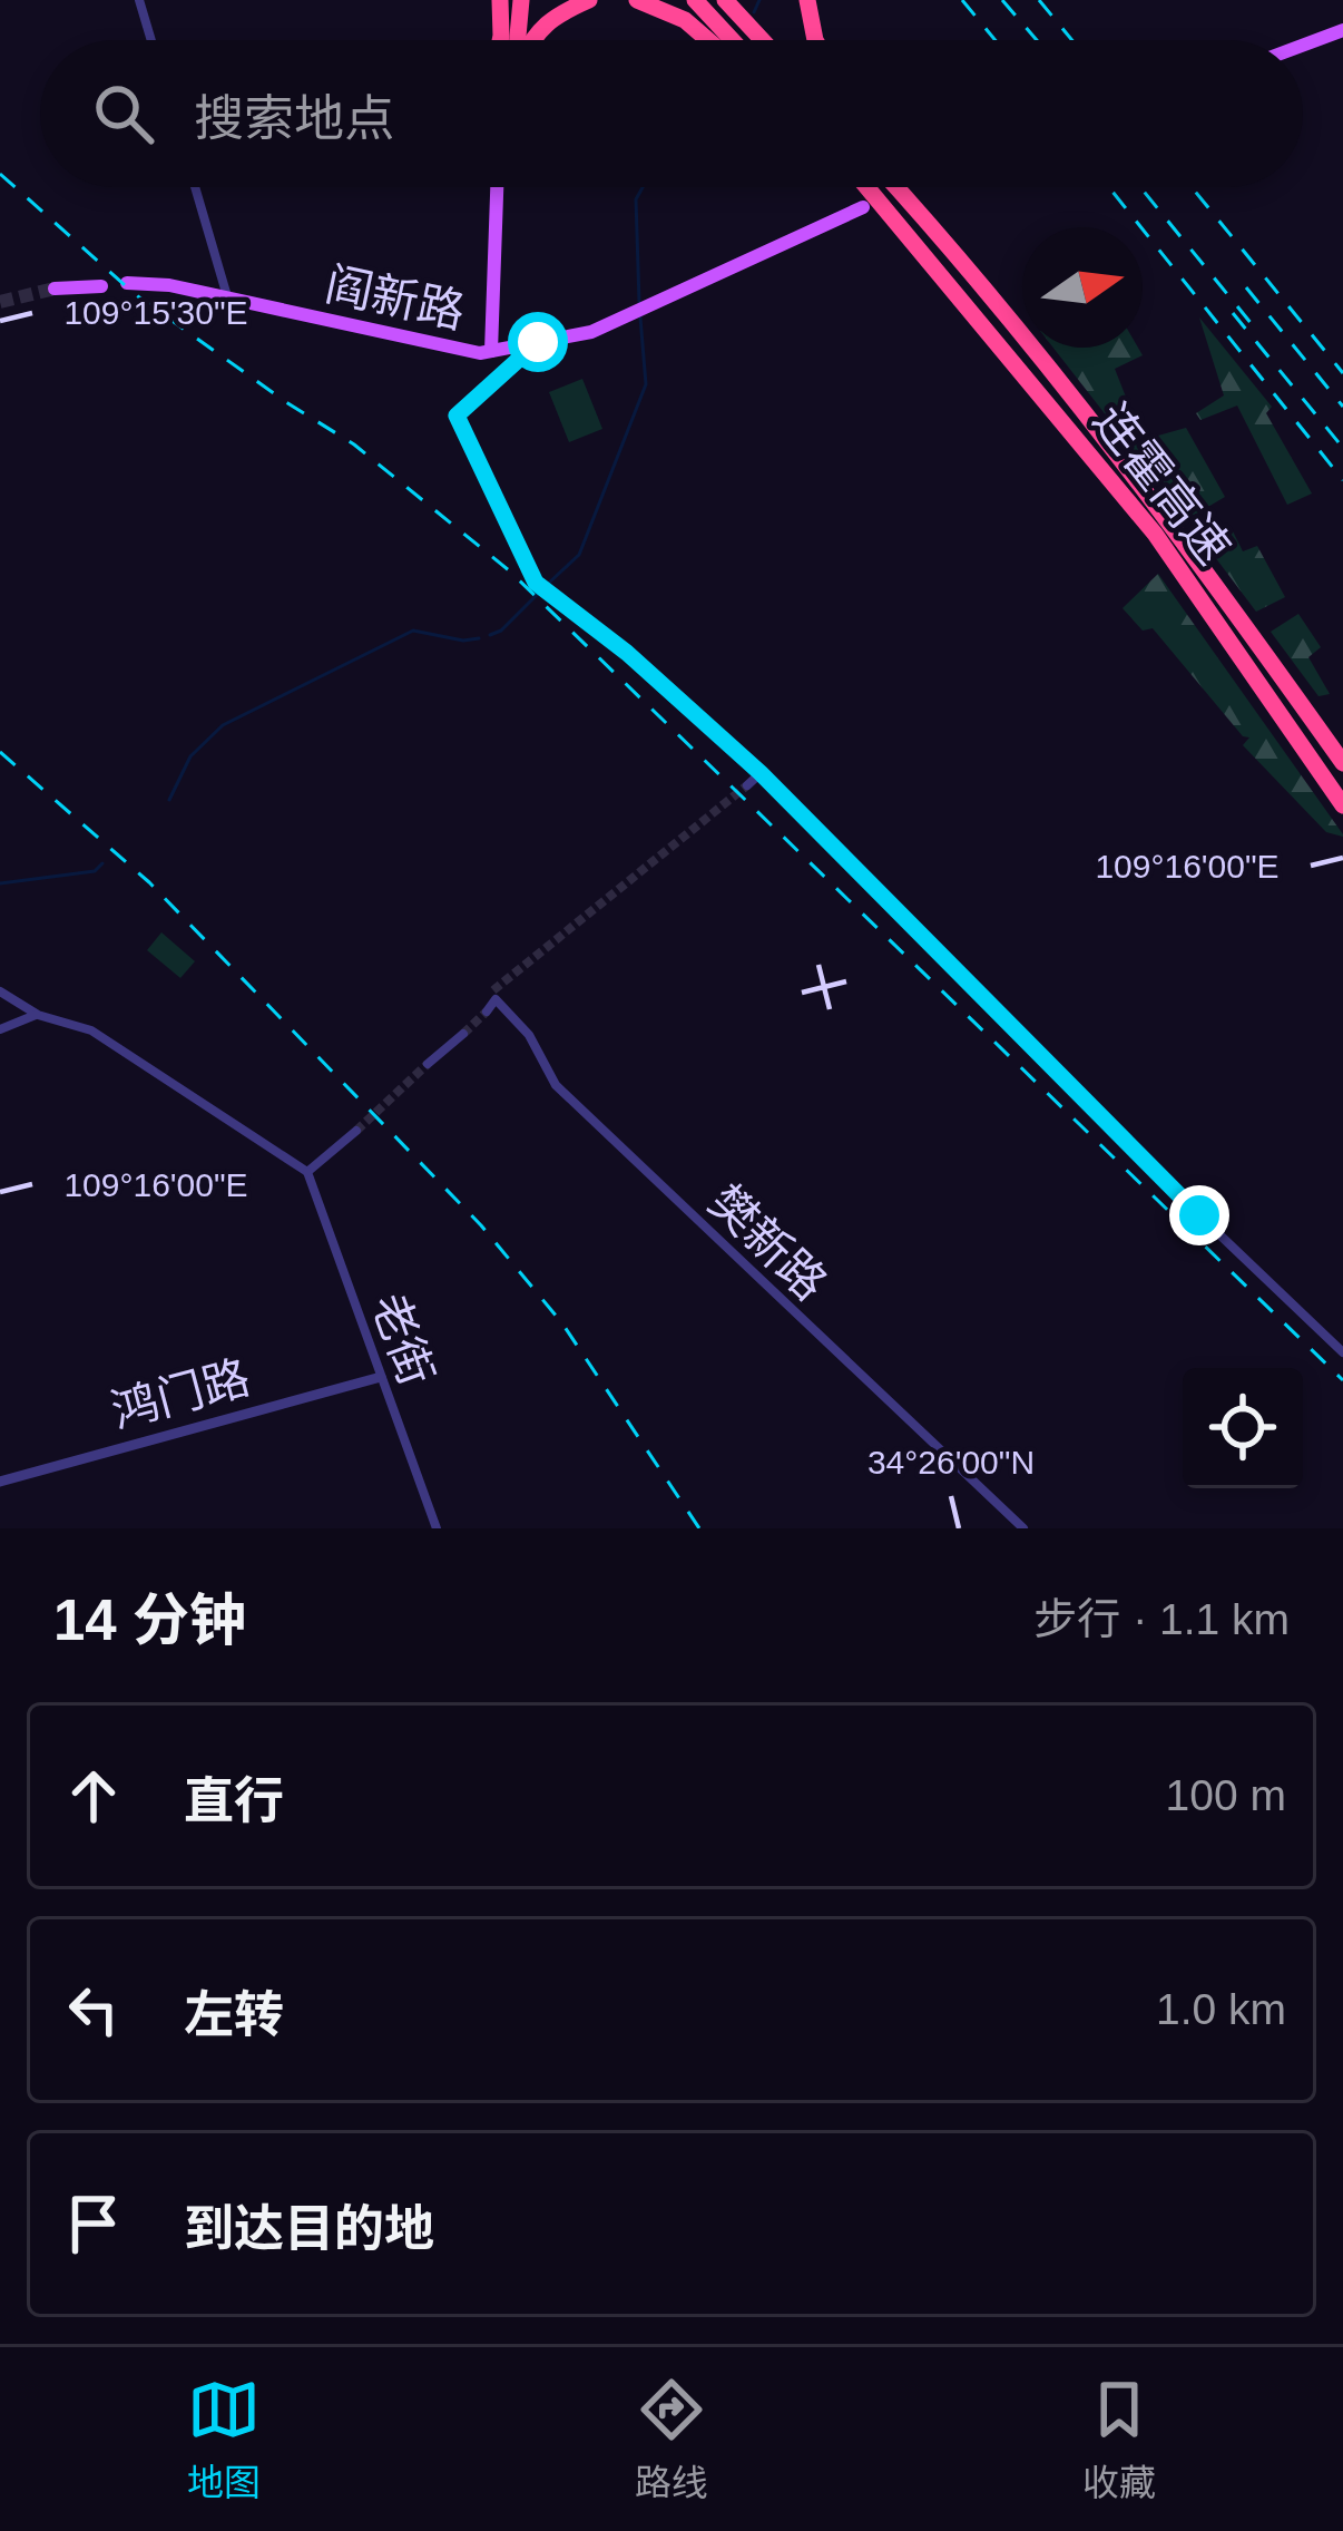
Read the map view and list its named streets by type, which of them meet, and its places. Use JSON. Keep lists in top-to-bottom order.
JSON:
{
  "streets": {
    "highway": ["连霍高速"],
    "main road": ["阎新路"],
    "street": ["樊新路", "老街", "鸿门路"]
  },
  "crossings": [
    ["老街", "鸿门路"]
  ],
  "north": "right",
  "page": {
    "search": "搜索地点",
    "heading": ["14 分钟", "步行 · 1.1 km"],
    "list": [
      ["直行", "100 m"],
      ["左转", "1.0 km"],
      "到达目的地"
    ],
    "nav": ["地图", "路线", "收藏"]
  },
  "coordinates": ["109°15'30\"E", "109°16'00\"E", "34°26'00\"N"]
}
